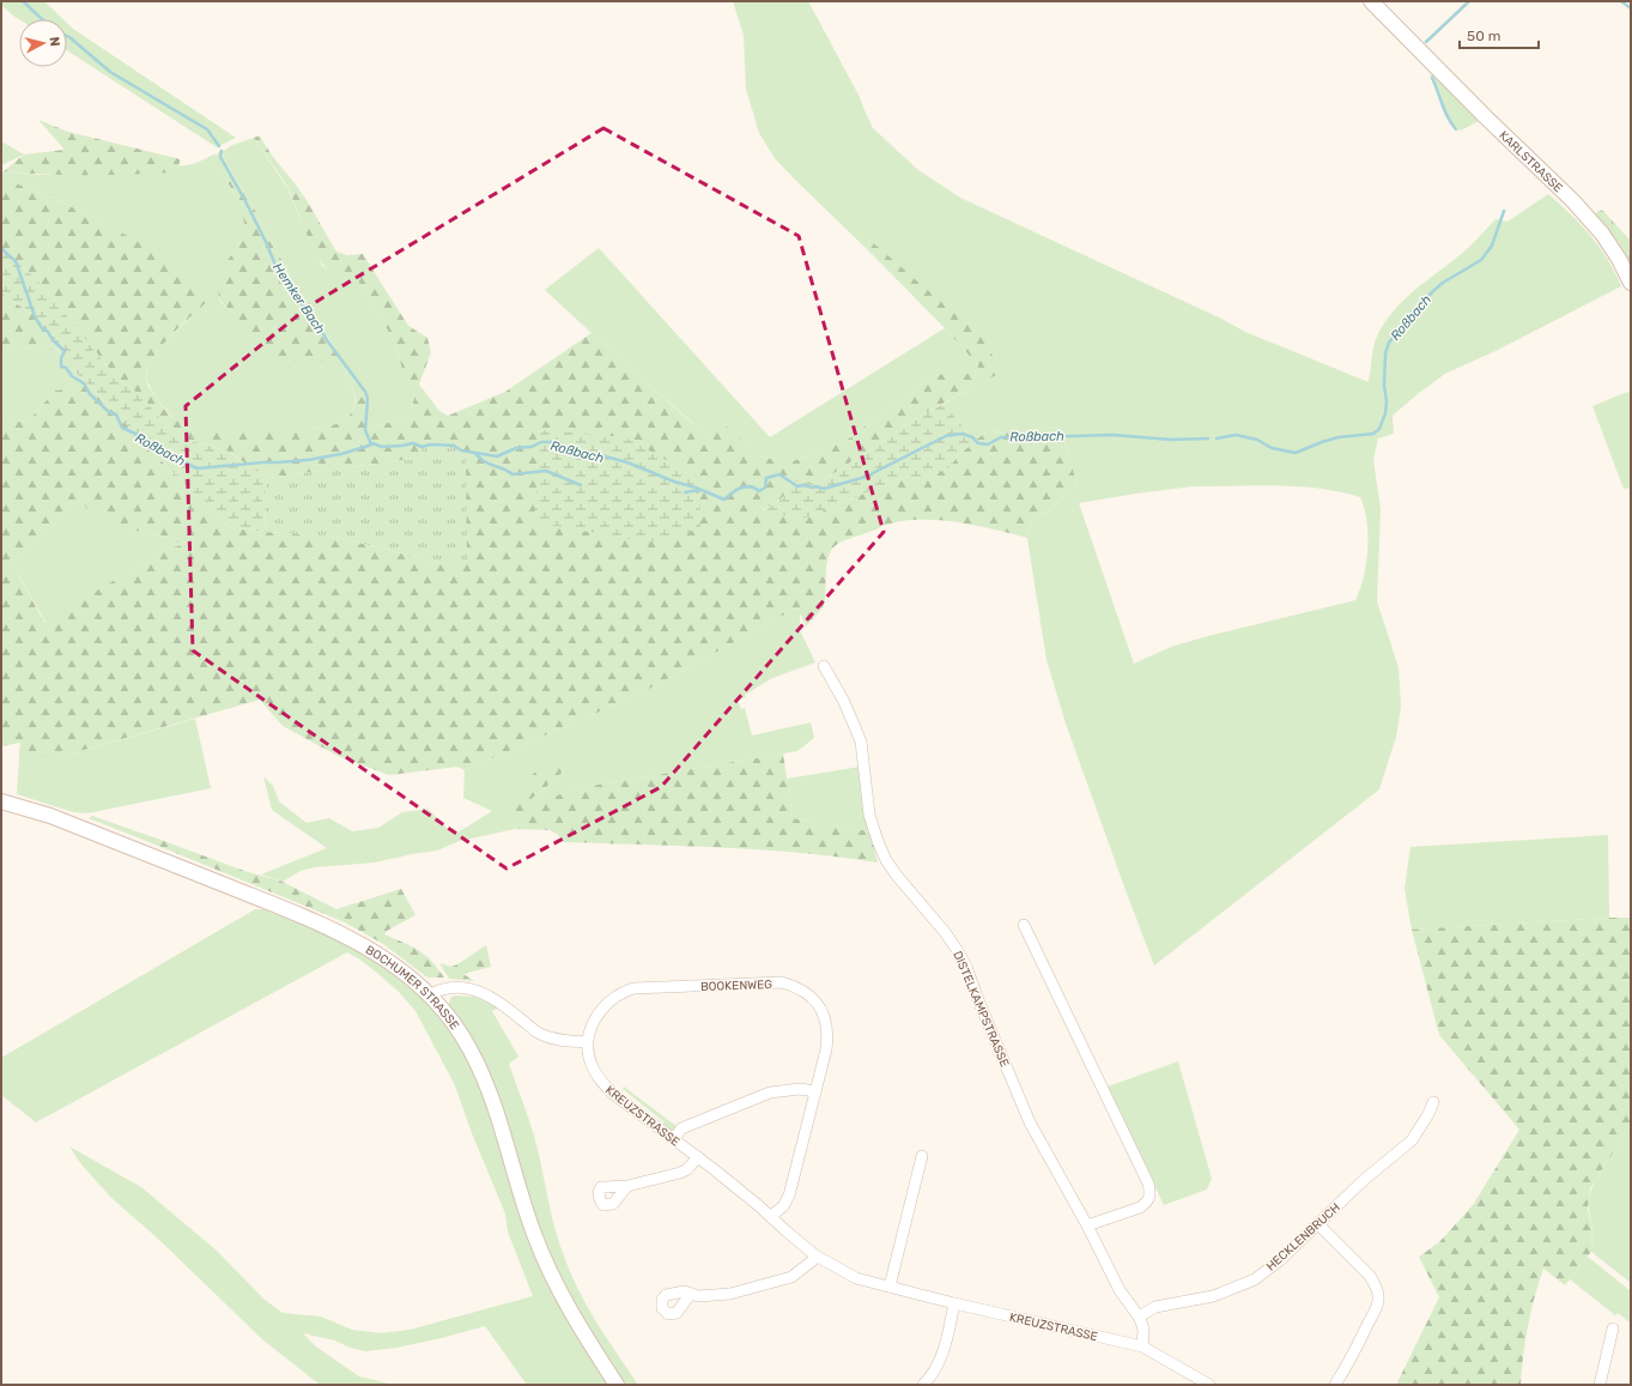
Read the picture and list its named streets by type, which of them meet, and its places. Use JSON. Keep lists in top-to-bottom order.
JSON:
{
  "streets": {
    "main road": ["KARLSTRASSE", "BOCHUMER STRASSE"],
    "street": [
      "BOOKENWEG",
      "DISTELKAMPSTRASSE",
      "KREUZSTRASSE",
      "HECKLENBRUCH"
    ]
  },
  "crossings": [
    ["BOOKENWEG", "KREUZSTRASSE"],
    ["DISTELKAMPSTRASSE", "HECKLENBRUCH"]
  ],
  "water": ["Hemker Bach", "Roßbach"],
  "scale_bar": "50 m",
  "north": "right"
}
